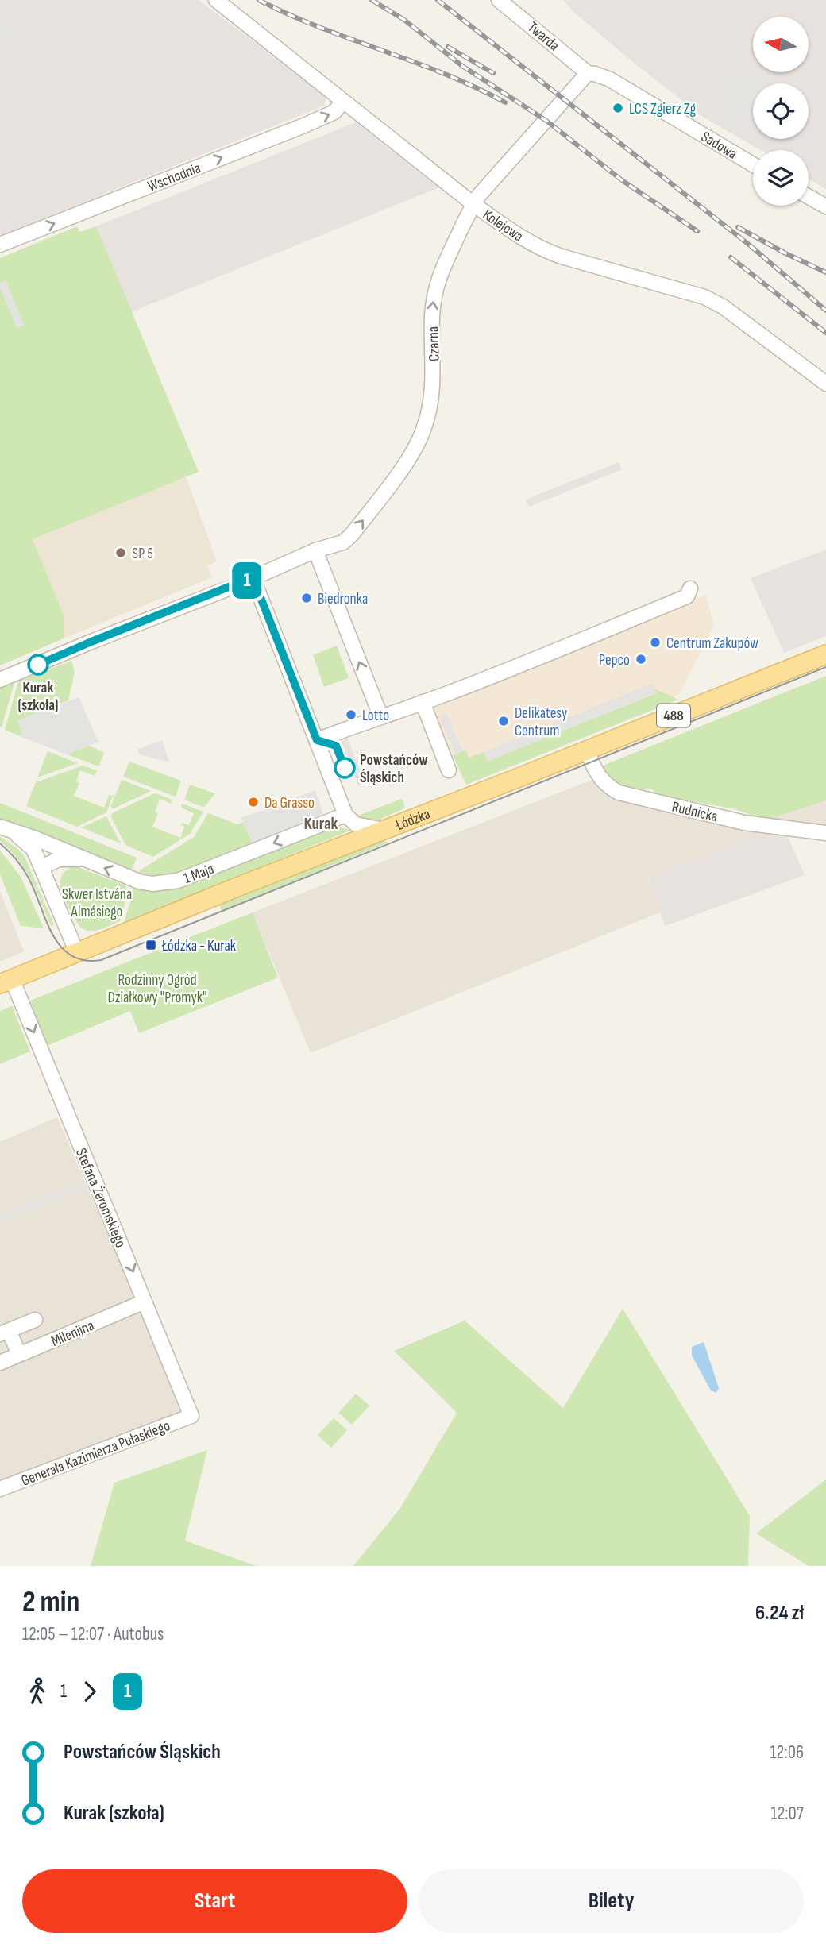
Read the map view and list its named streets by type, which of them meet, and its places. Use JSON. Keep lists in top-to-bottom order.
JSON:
{
  "streets": {
    "main road": ["488", "Łódzka"],
    "street": [
      "Twarda",
      "Sadowa",
      "Wschodnia",
      "Kolejowa",
      "Czarna",
      "Rudnicka",
      "1 Maja",
      "Stefana Żeromskiego",
      "Milenijna",
      "Generała Kazimierza Pułaskiego"
    ]
  },
  "crossings": [
    ["Twarda", "Sadowa"],
    ["Twarda", "Czarna"],
    ["Sadowa", "Czarna"],
    ["Wschodnia", "Kolejowa"],
    ["Kolejowa", "Czarna"],
    ["Rudnicka", "Łódzka"],
    ["Łódzka", "1 Maja"],
    ["Łódzka", "Stefana Żeromskiego"],
    ["Stefana Żeromskiego", "Milenijna"],
    ["Stefana Żeromskiego", "Generała Kazimierza Pułaskiego"]
  ],
  "one_way": [
    "Wschodnia",
    "Czarna",
    "1 Maja",
    "Stefana Żeromskiego"
  ],
  "districts": ["Kurak"],
  "parks": ["Skwer Istvána Almásiego", "Rodzinny Ogród Działkowy \"Promyk\""],
  "places": {
    "other": [
      "LCS Zgierz Zg",
      "SP 5",
      "Biedronka",
      "Centrum Zakupów",
      "Pepco",
      "Kurak (szkoła)",
      "Lotto",
      "Delikatesy Centrum",
      "Powstańców Śląskich",
      "Da Grasso"
    ],
    "transit": ["Łódzka - Kurak"]
  },
  "lines": ["bus line 1"],
  "north": "left",
  "page": {
    "on_map": "1",
    "heading": ["2 min", "12:05 – 12:07 · Autobus", "6.24 zł"],
    "legs": ["1", "1"],
    "list": [
      {
        "name": "Powstańców Śląskich",
        "value": "12:06"
      },
      {
        "name": "Kurak (szkoła)",
        "value": "12:07"
      }
    ],
    "buttons": ["Start", "Bilety"]
  }
}
